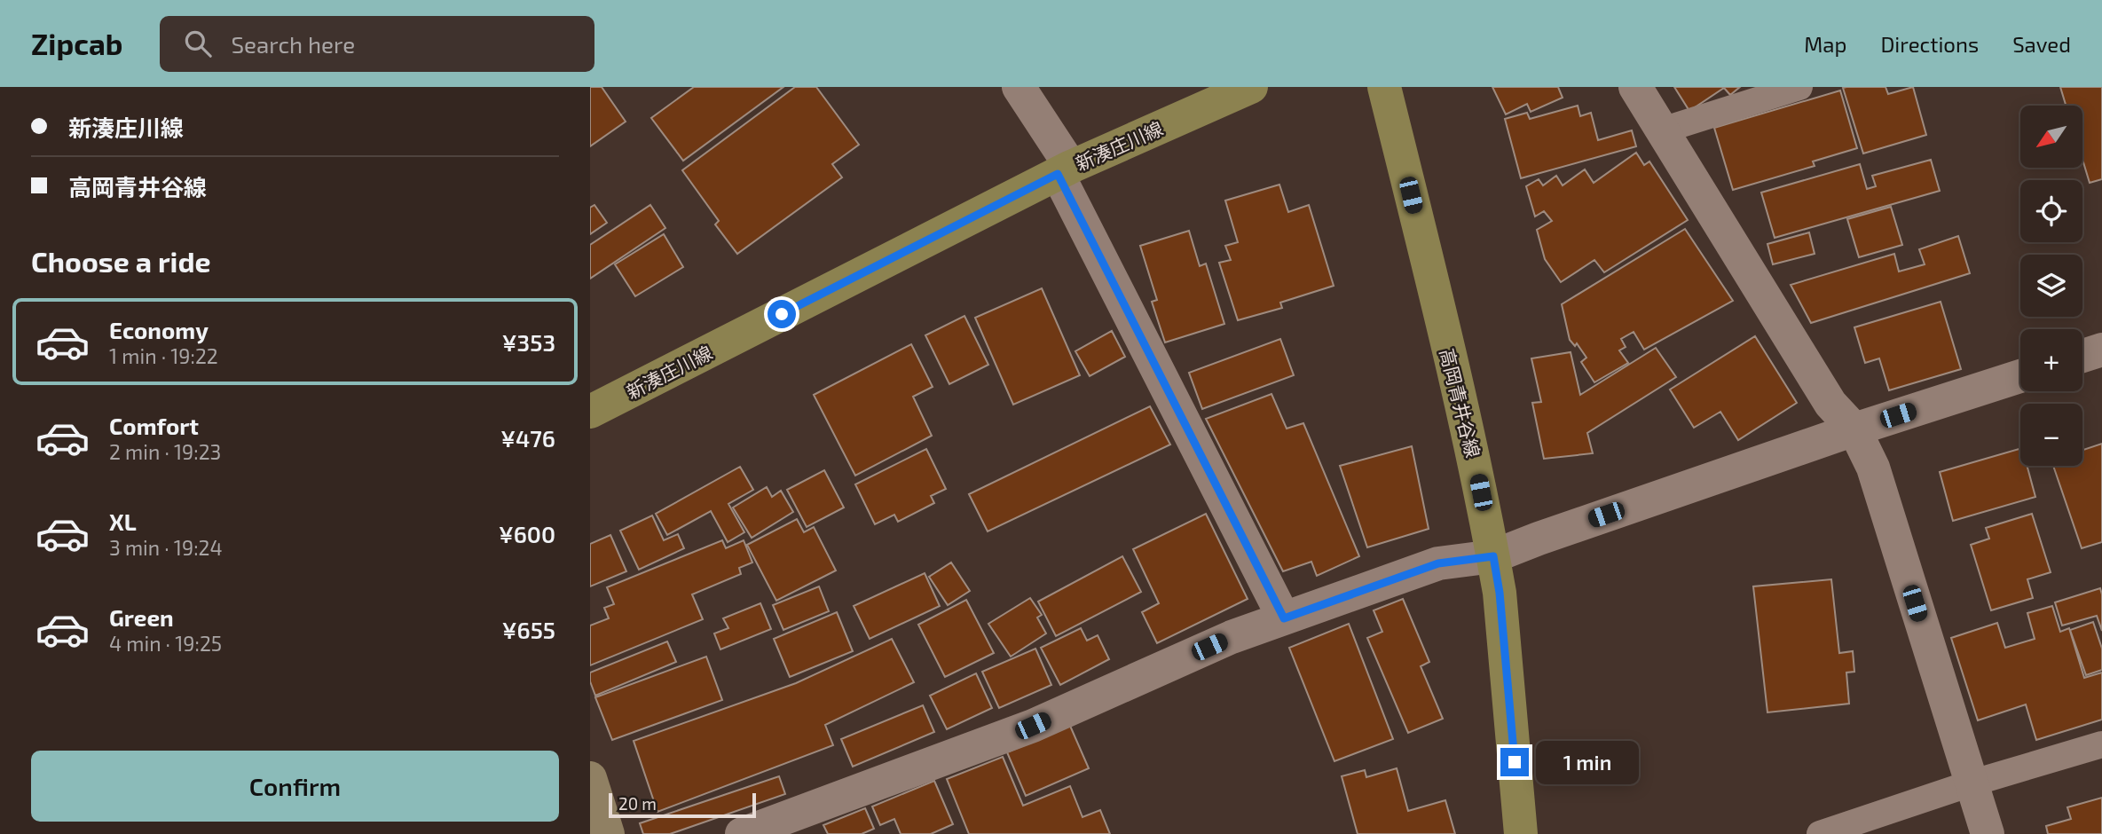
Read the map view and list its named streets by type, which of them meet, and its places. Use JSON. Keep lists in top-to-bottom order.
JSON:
{
  "streets": {
    "main road": ["新湊庄川線", "高岡青井谷線"]
  },
  "scale_bar": "20 m",
  "north": "bottom left",
  "page": {
    "header": "Zipcab",
    "search": "Search here",
    "nav": ["Map", "Directions", "Saved"],
    "banner": ["新湊庄川線", "高岡青井谷線"],
    "map_buttons": ["+", "−"],
    "heading": "Choose a ride",
    "list": [
      {
        "name": "Economy",
        "note": "1 min · 19:22",
        "value": "¥353"
      },
      {
        "name": "Comfort",
        "note": "2 min · 19:23",
        "value": "¥476"
      },
      {
        "name": "XL",
        "note": "3 min · 19:24",
        "value": "¥600"
      },
      {
        "name": "Green",
        "note": "4 min · 19:25",
        "value": "¥655"
      }
    ],
    "buttons": "Confirm",
    "bubble": "1 min",
    "scale": "20 m"
  }
}
